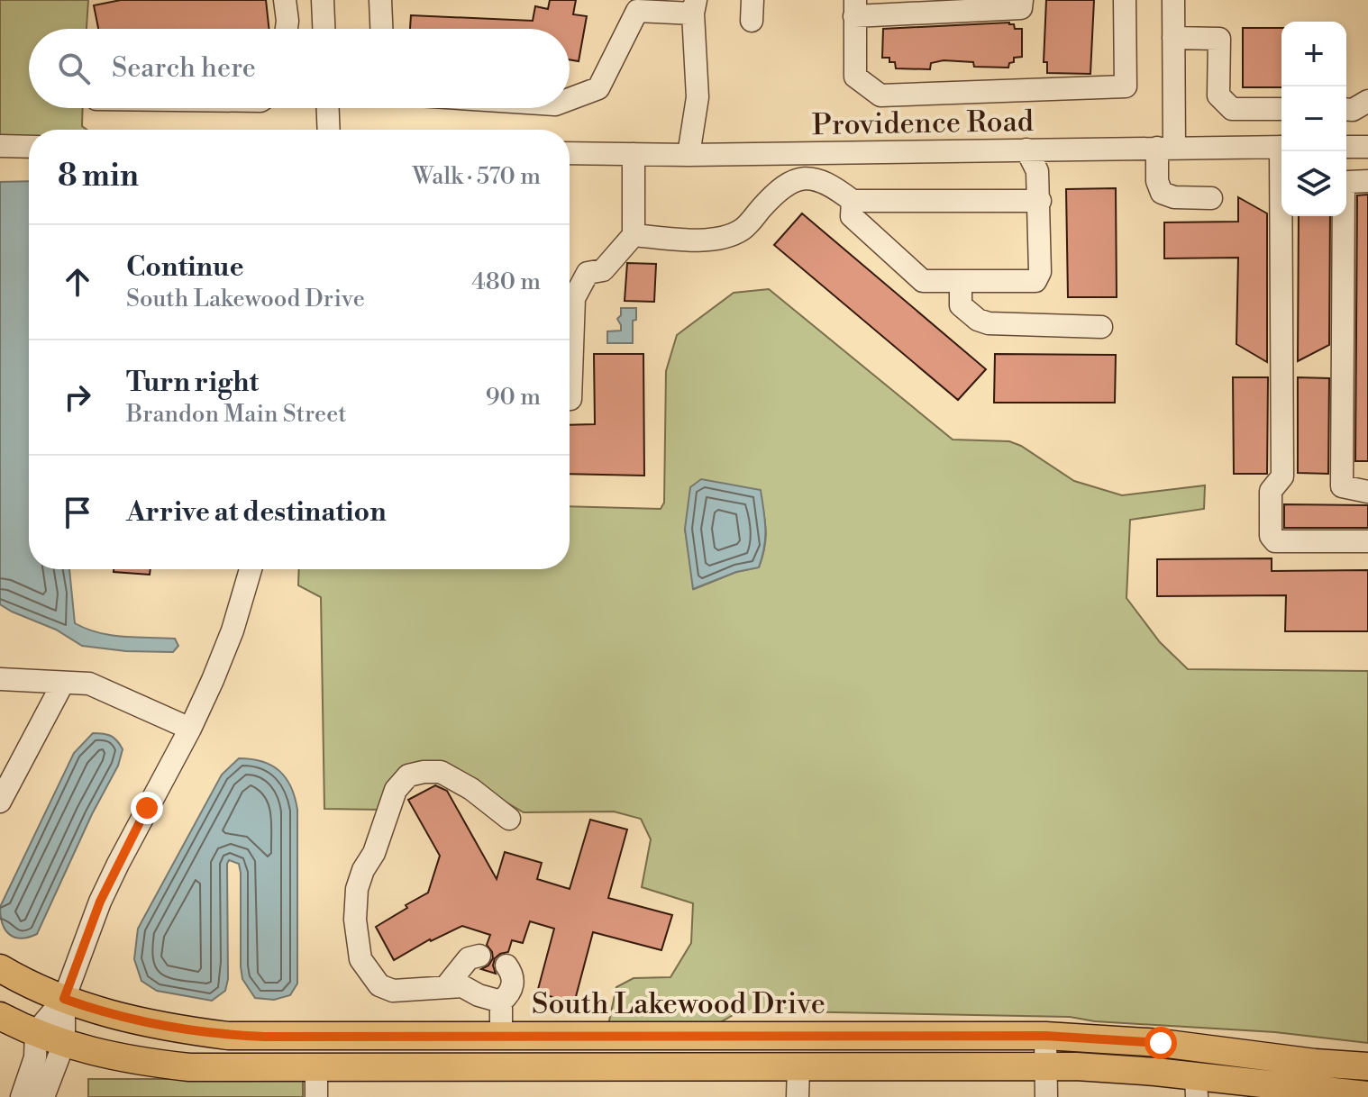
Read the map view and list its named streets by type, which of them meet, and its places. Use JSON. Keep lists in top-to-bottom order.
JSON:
{
  "streets": {
    "main road": ["South Lakewood Drive"],
    "street": ["Providence Road"]
  },
  "page": {
    "map_buttons": ["+", "−"],
    "search": "Search here",
    "heading": ["8 min", "Walk · 570 m"],
    "list": [
      ["Continue", "South Lakewood Drive", "480 m"],
      ["Turn right", "Brandon Main Street", "90 m"],
      "Arrive at destination"
    ]
  }
}
